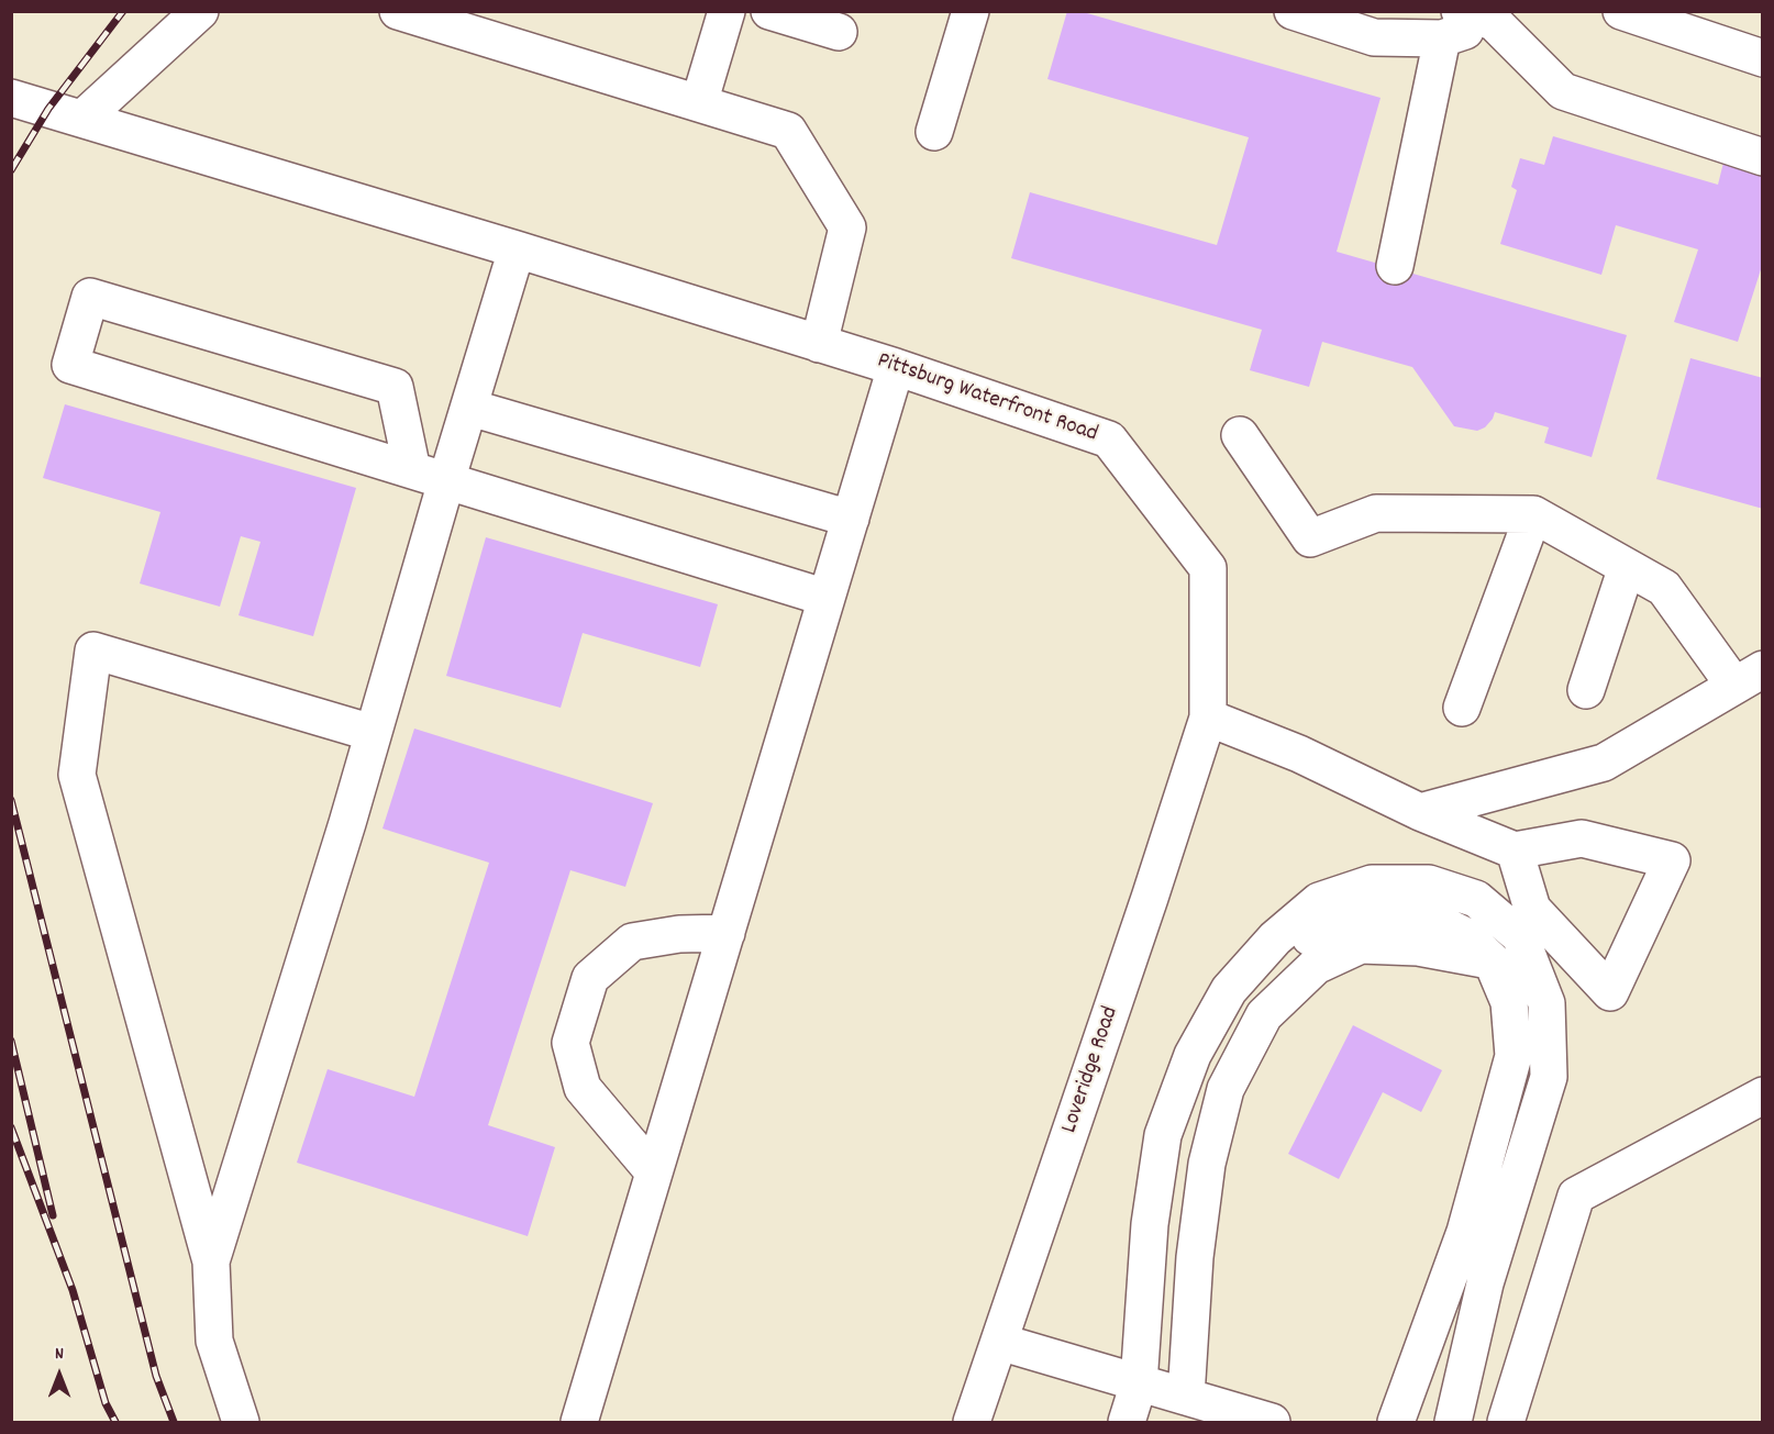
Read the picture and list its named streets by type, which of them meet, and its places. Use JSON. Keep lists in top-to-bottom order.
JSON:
{
  "streets": {
    "street": ["Pittsburg Waterfront Road", "Loveridge Road"]
  },
  "crossings": [
    ["Pittsburg Waterfront Road", "Loveridge Road"]
  ],
  "north": "top"
}
